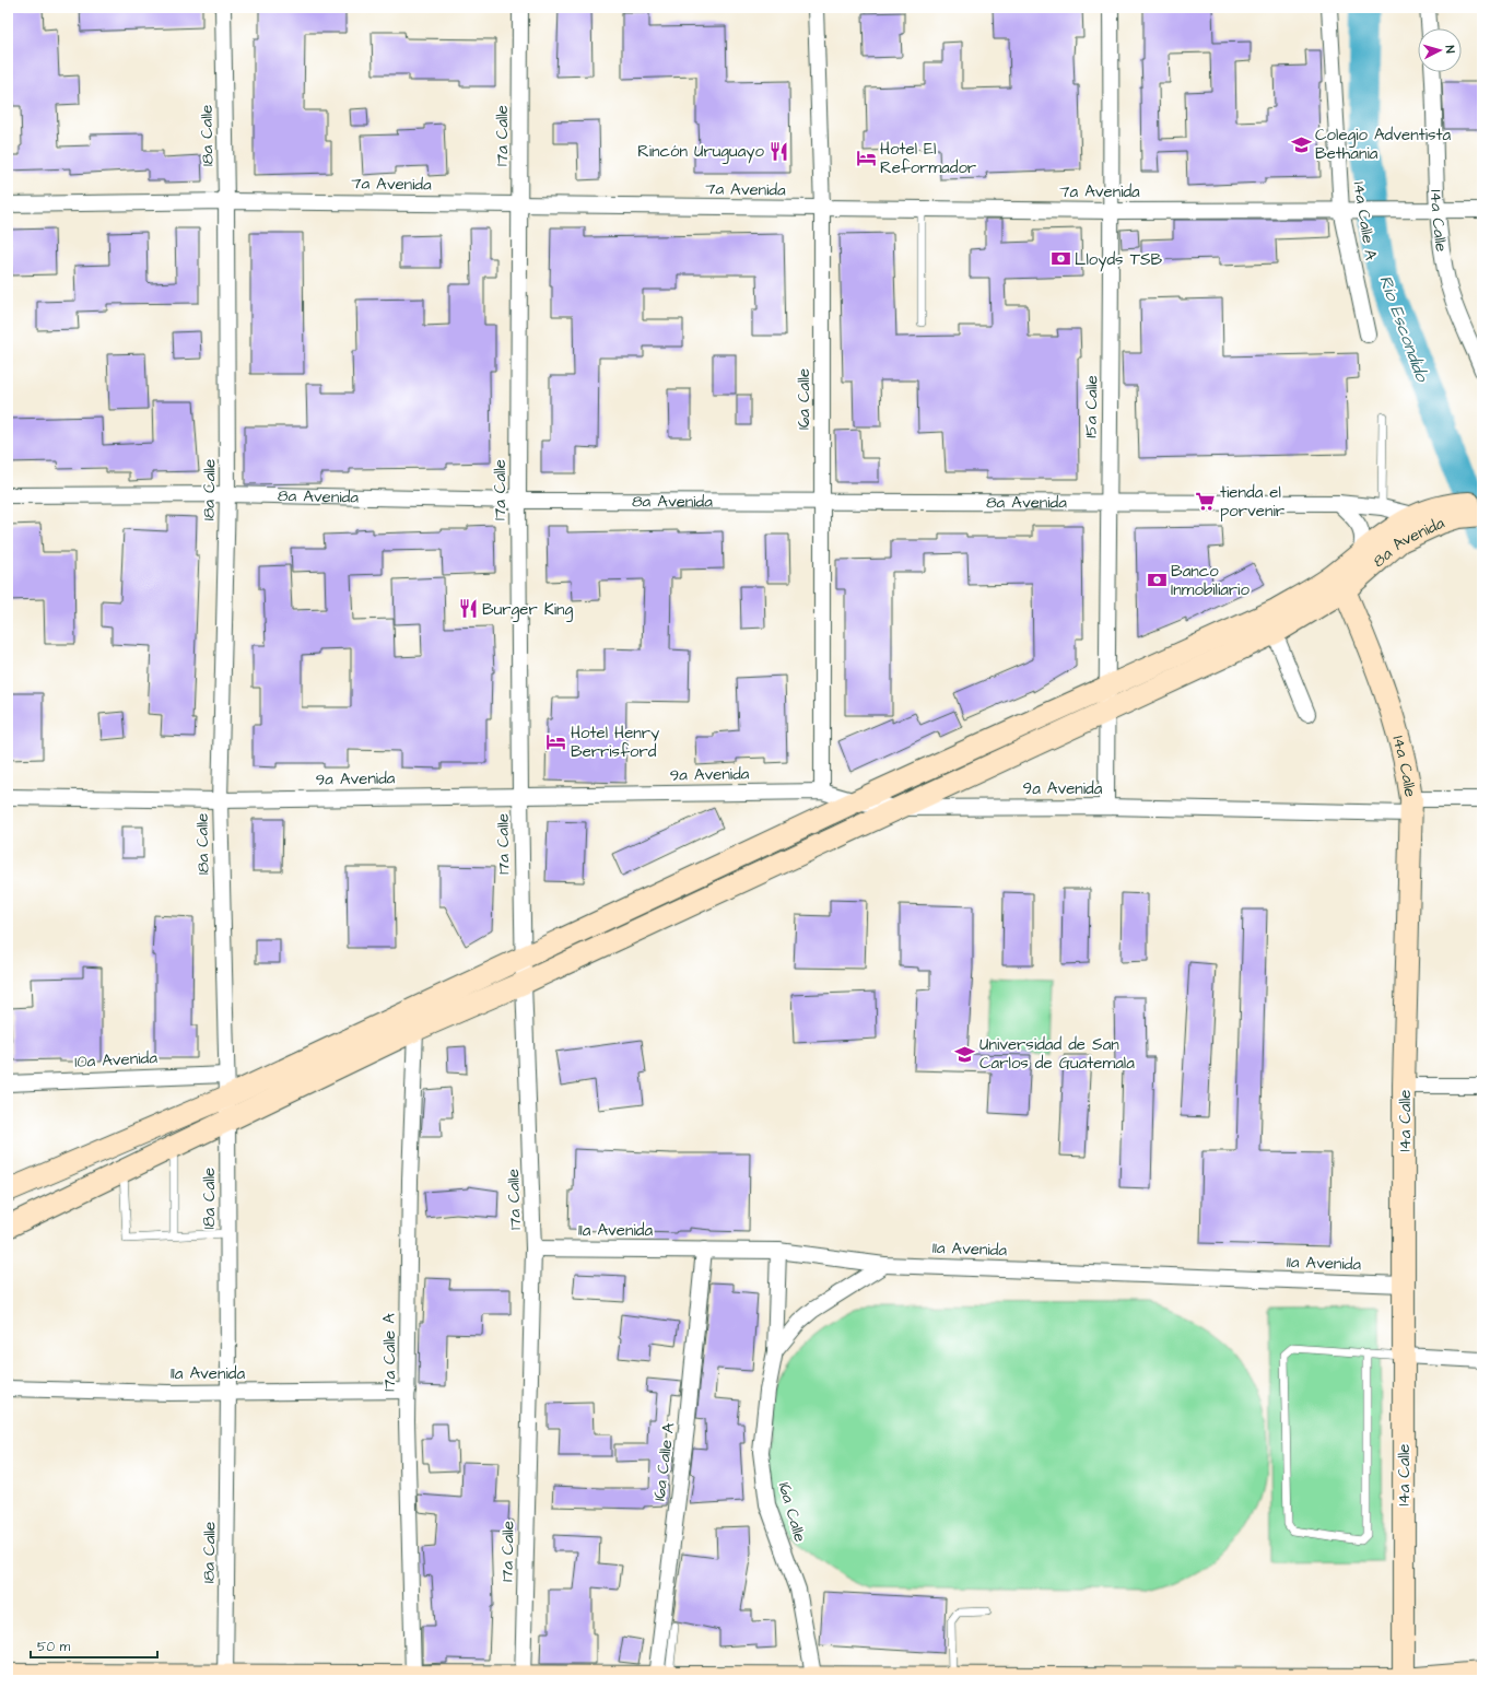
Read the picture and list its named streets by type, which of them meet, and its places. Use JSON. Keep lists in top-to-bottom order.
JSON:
{
  "streets": {
    "main road": ["14a Calle", "8a Avenida"],
    "street": [
      "18a Calle",
      "17a Calle",
      "7a Avenida",
      "14a Calle A",
      "16a Calle",
      "15a Calle",
      "9a Avenida",
      "10a Avenida",
      "11a Avenida",
      "17a Calle A",
      "16a Calle A"
    ]
  },
  "crossings": [
    ["18a Calle", "7a Avenida"],
    ["18a Calle", "8a Avenida"],
    ["18a Calle", "9a Avenida"],
    ["18a Calle", "10a Avenida"],
    ["18a Calle", "11a Avenida"],
    ["17a Calle", "7a Avenida"],
    ["17a Calle", "8a Avenida"],
    ["17a Calle", "9a Avenida"],
    ["17a Calle", "11a Avenida"],
    ["7a Avenida", "14a Calle A"],
    ["7a Avenida", "14a Calle"],
    ["7a Avenida", "16a Calle"],
    ["7a Avenida", "15a Calle"],
    ["14a Calle", "8a Avenida"],
    ["14a Calle", "9a Avenida"],
    ["14a Calle", "11a Avenida"],
    ["16a Calle", "8a Avenida"],
    ["16a Calle", "9a Avenida"],
    ["16a Calle", "11a Avenida"],
    ["15a Calle", "8a Avenida"],
    ["15a Calle", "9a Avenida"],
    ["11a Avenida", "17a Calle A"],
    ["11a Avenida", "16a Calle A"]
  ],
  "water": ["Río Escondido"],
  "places": {
    "school or university": ["Colegio Adventista Bethania", "Universidad de San Carlos de Guatemala"],
    "restaurant": ["Rincón Uruguayo", "Burger King"],
    "hotel": ["Hotel El Reformador", "Hotel Henry Berrisford"],
    "bank": ["Lloyds TSB", "Banco Inmobiliario"],
    "supermarket": ["tienda el porvenir"]
  },
  "scale_bar": "50 m",
  "north": "right"
}
